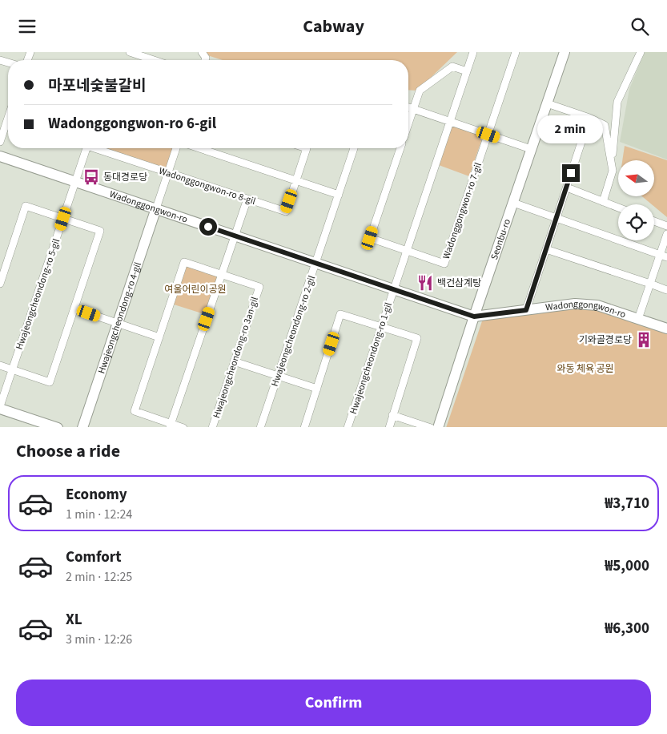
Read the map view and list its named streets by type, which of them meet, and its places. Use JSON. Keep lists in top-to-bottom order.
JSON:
{
  "streets": {
    "street": [
      "Wadonggongwon-ro 8-gil",
      "Wadonggongwon-ro",
      "Wadonggongwon-ro 7-gil",
      "Seonbu-ro",
      "Hwajeongcheondong-ro 5-gil",
      "Hwajeongcheondong-ro 4-gil",
      "Hwajeongcheondong-ro 2-gil",
      "Hwajeongcheondong-ro 3an-gil",
      "Hwajeongcheondong-ro 1-gil"
    ]
  },
  "crossings": [
    ["Wadonggongwon-ro 8-gil", "Wadonggongwon-ro"],
    ["Wadonggongwon-ro 8-gil", "Hwajeongcheondong-ro 5-gil"],
    ["Wadonggongwon-ro", "Seonbu-ro"],
    ["Wadonggongwon-ro", "Hwajeongcheondong-ro 5-gil"],
    ["Wadonggongwon-ro", "Hwajeongcheondong-ro 4-gil"],
    ["Wadonggongwon-ro", "Hwajeongcheondong-ro 2-gil"],
    ["Wadonggongwon-ro", "Hwajeongcheondong-ro 1-gil"]
  ],
  "parks": ["여울어린이공원", "와동 체육 공원"],
  "places": {
    "bus stop": ["동대경로당"],
    "restaurant": ["백건삼계탕"],
    "building": ["기와골경로당"]
  },
  "north": "left",
  "page": {
    "header": "Cabway",
    "banner": ["마포네숯불갈비", "Wadonggongwon-ro 6-gil"],
    "bubble": "2 min",
    "heading": "Choose a ride",
    "list": [
      {
        "name": "Economy",
        "note": "1 min · 12:24",
        "value": "₩3,710"
      },
      {
        "name": "Comfort",
        "note": "2 min · 12:25",
        "value": "₩5,000"
      },
      {
        "name": "XL",
        "note": "3 min · 12:26",
        "value": "₩6,300"
      }
    ],
    "buttons": "Confirm"
  }
}
